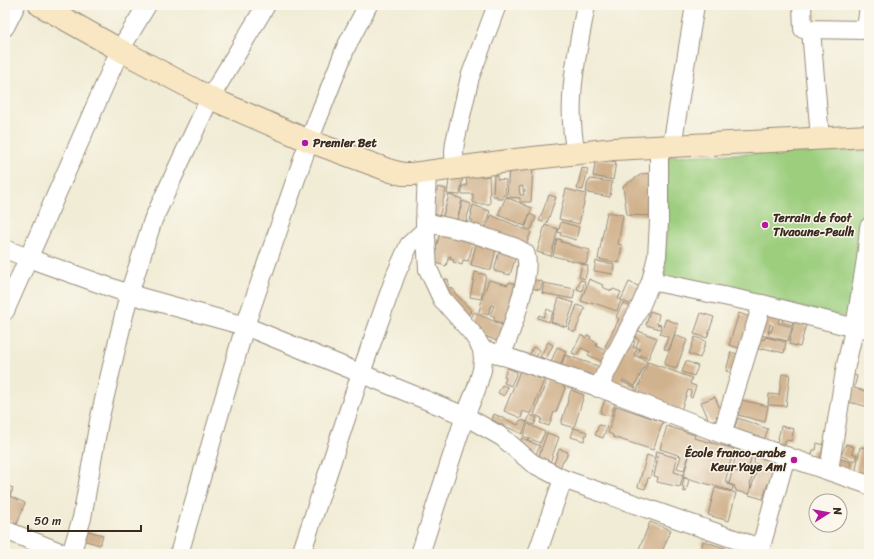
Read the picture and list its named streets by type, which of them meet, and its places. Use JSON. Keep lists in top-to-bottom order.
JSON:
{
  "places": ["Premier Bet", "Terrain de foot Tivaoune-Peulh", "École franco-arabe Keur Yaye Ami"],
  "scale_bar": "50 m",
  "north": "right"
}
